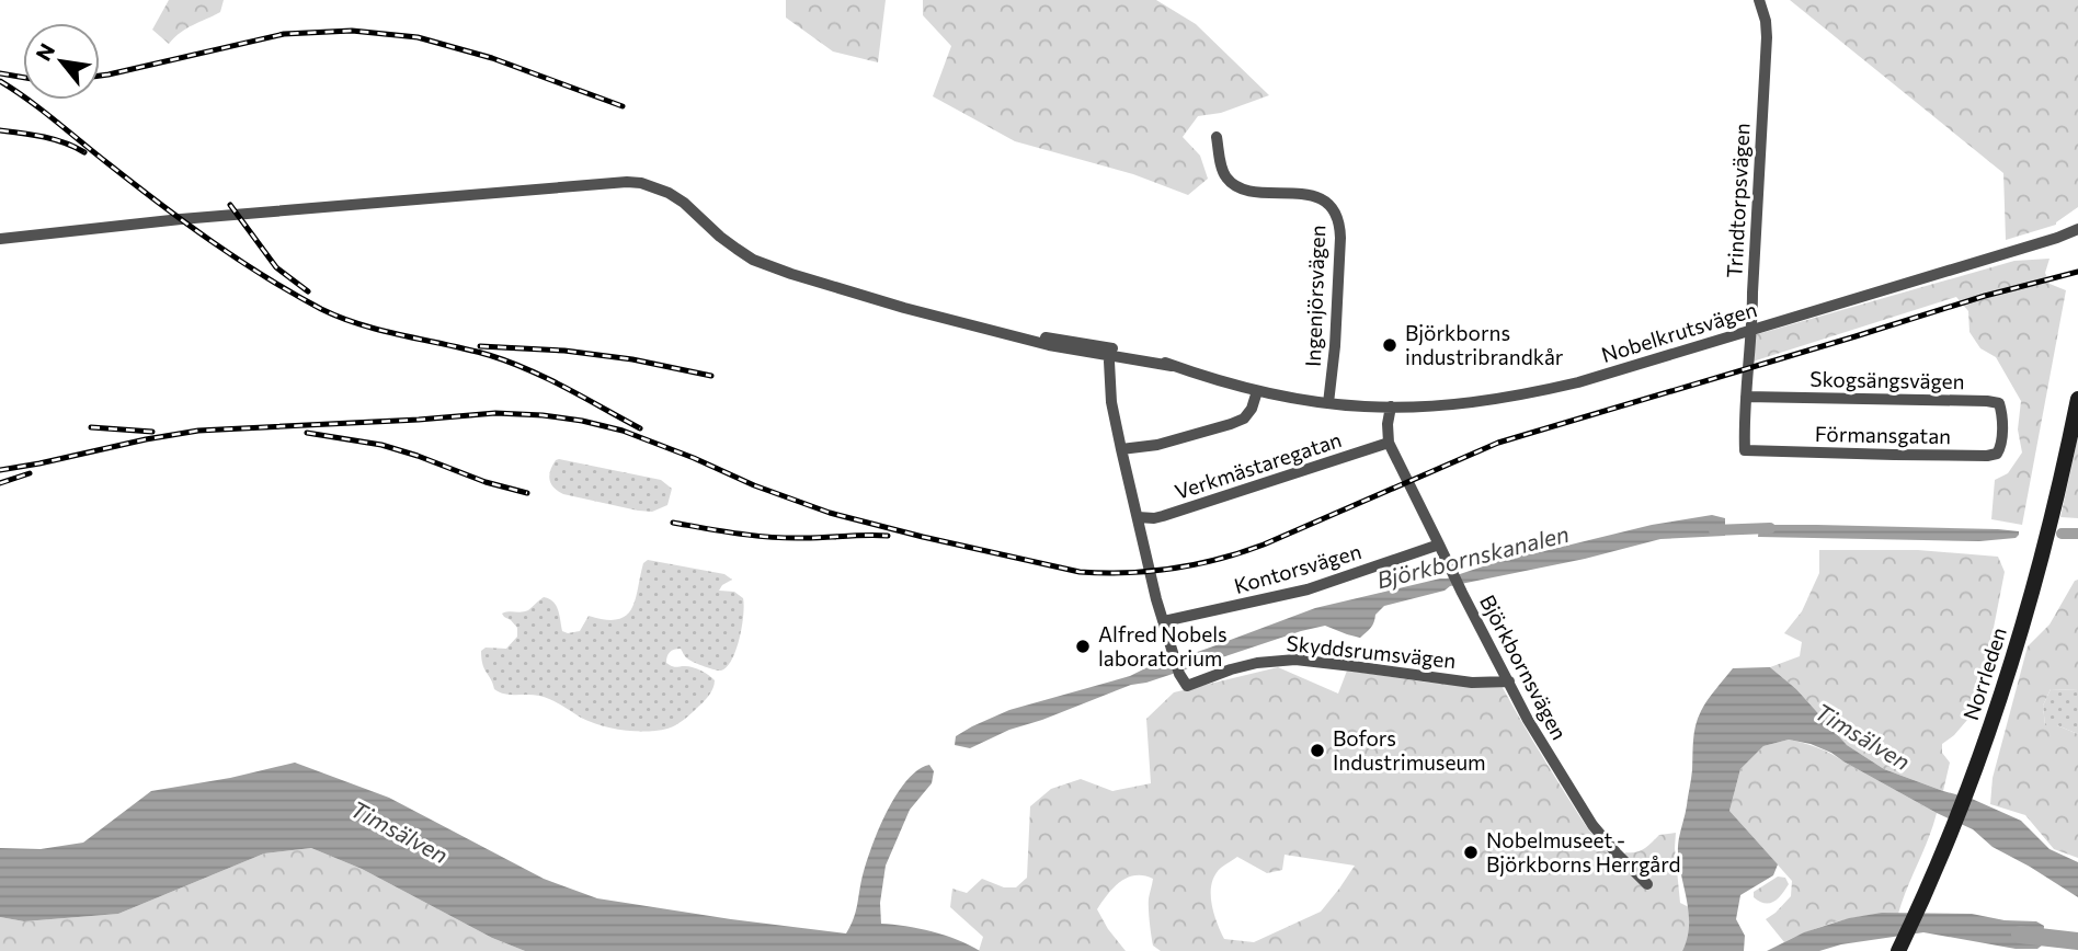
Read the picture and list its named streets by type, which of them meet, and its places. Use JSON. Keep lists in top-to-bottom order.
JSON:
{
  "streets": {
    "street": [
      "Trindtorpsvägen",
      "Ingenjörsvägen",
      "Nobelkrutsvägen",
      "Skogsängsvägen",
      "Förmansgatan",
      "Verkmästaregatan",
      "Kontorsvägen",
      "Skyddsrumsvägen",
      "Björkbornsvägen",
      "Norrleden"
    ]
  },
  "crossings": [
    ["Trindtorpsvägen", "Nobelkrutsvägen"],
    ["Trindtorpsvägen", "Skogsängsvägen"],
    ["Trindtorpsvägen", "Förmansgatan"],
    ["Ingenjörsvägen", "Nobelkrutsvägen"],
    ["Skogsängsvägen", "Förmansgatan"],
    ["Verkmästaregatan", "Björkbornsvägen"],
    ["Kontorsvägen", "Skyddsrumsvägen"],
    ["Kontorsvägen", "Björkbornsvägen"],
    ["Skyddsrumsvägen", "Björkbornsvägen"]
  ],
  "water": ["Björkbornskanalen", "Timsälven"],
  "places": [
    "Björkborns industribrandkår",
    "Alfred Nobels laboratorium",
    "Bofors Industrimuseum",
    "Nobelmuseet - Björkborns Herrgård"
  ],
  "north": "top left"
}
